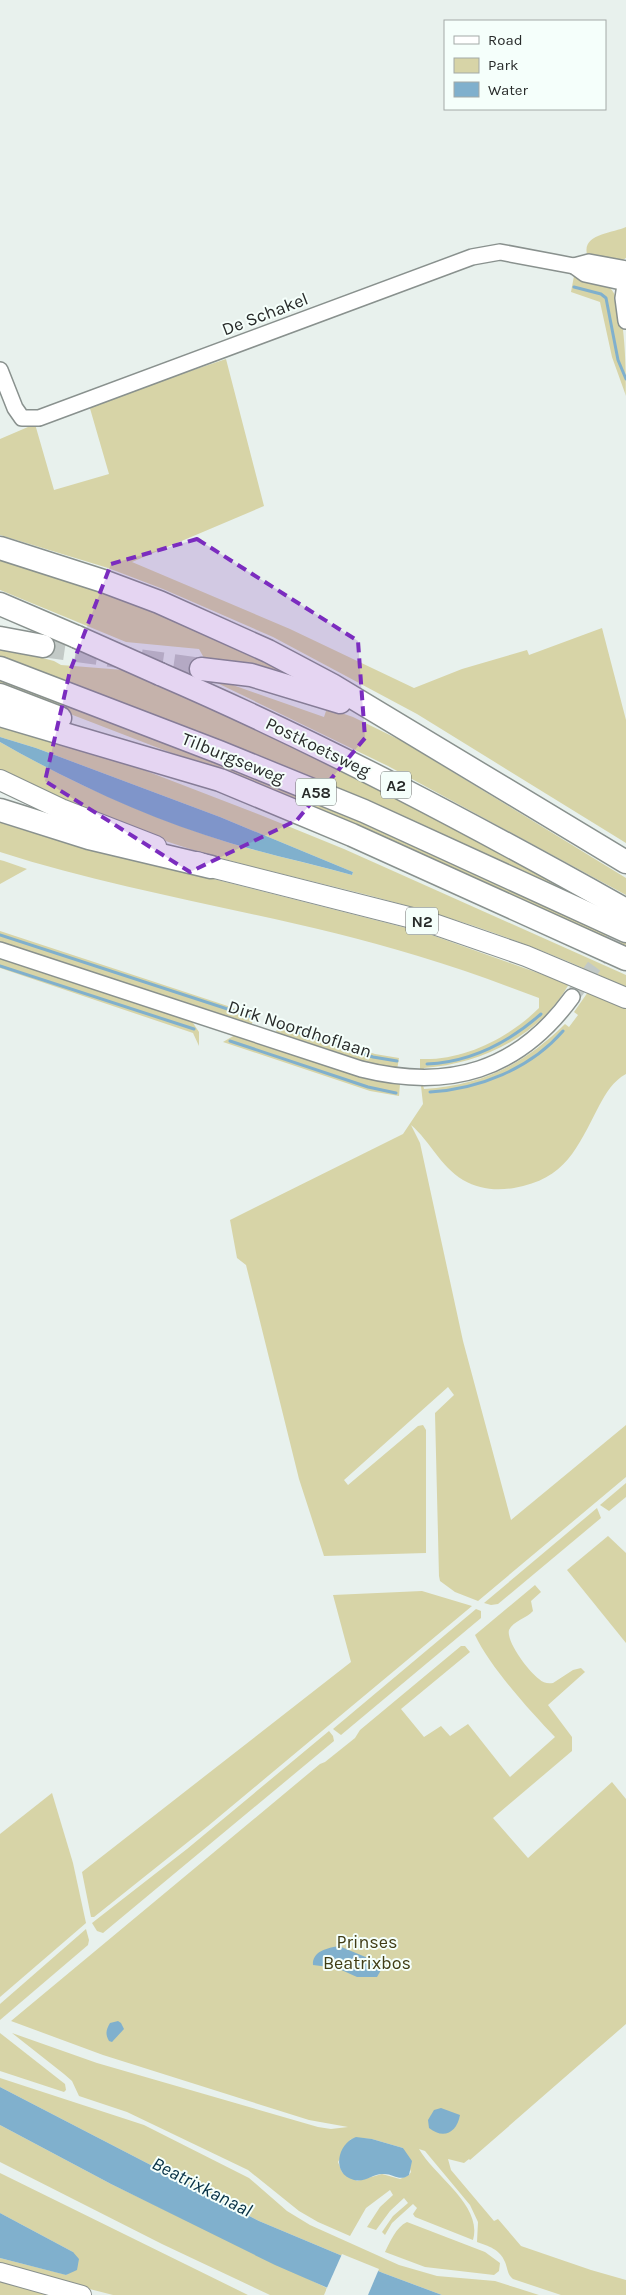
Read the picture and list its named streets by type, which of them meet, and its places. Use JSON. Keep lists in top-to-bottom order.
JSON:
{
  "streets": {
    "highway": [
      "Postkoetsweg",
      "Tilburgseweg",
      "A2",
      "A58",
      "N2"
    ],
    "street": ["De Schakel", "Dirk Noordhoflaan"]
  },
  "water": ["Beatrixkanaal"],
  "parks": ["Prinses Beatrixbos"],
  "legend": ["Road", "Park", "Water"]
}
